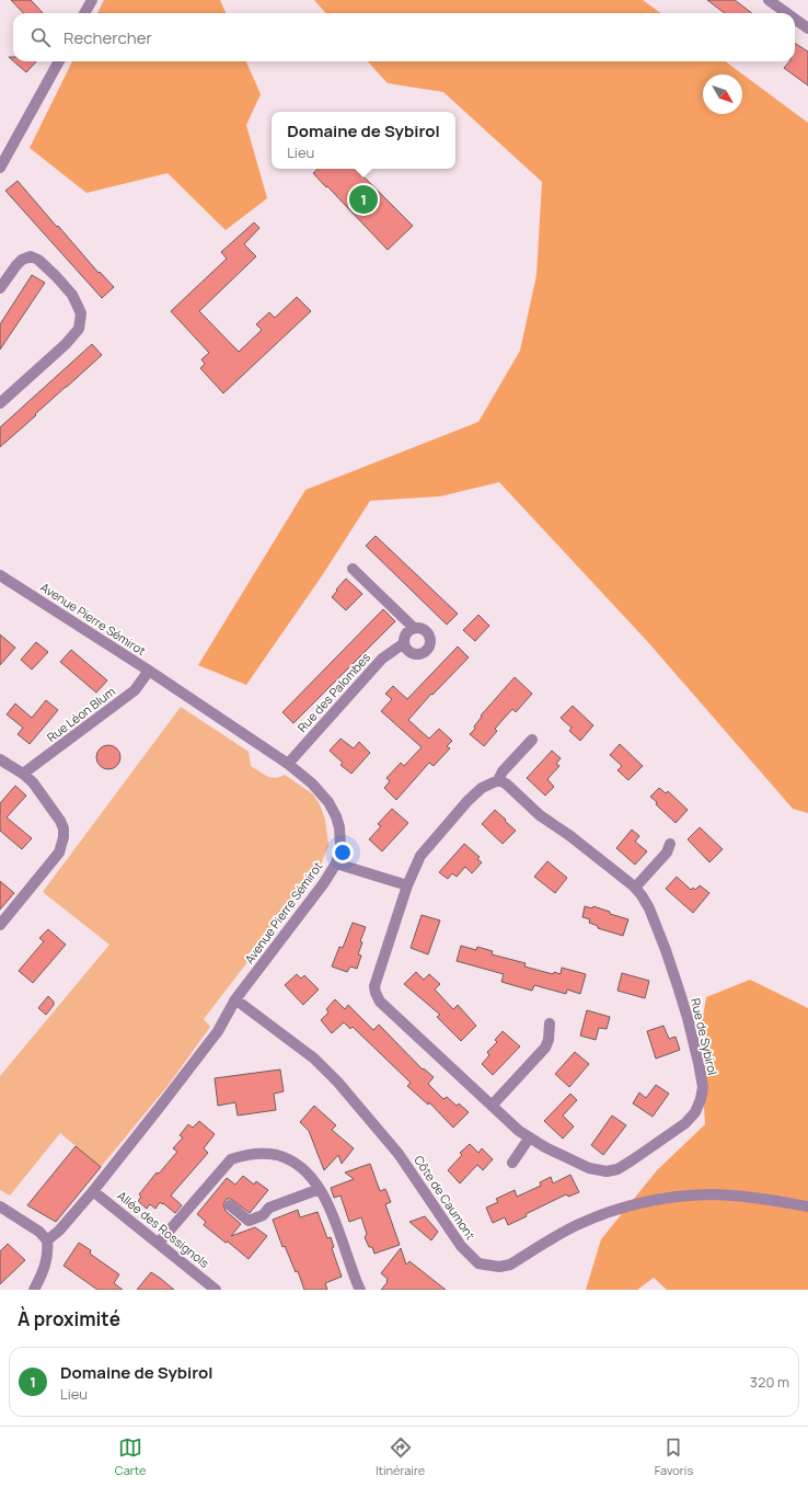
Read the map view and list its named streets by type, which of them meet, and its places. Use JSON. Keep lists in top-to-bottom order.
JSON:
{
  "streets": {
    "street": [
      "Avenue Pierre Sémirot",
      "Rue des Palombes",
      "Rue Léon Blum",
      "Rue de Sybirol",
      "Côte de Caumont",
      "Allée des Rossignols"
    ]
  },
  "crossings": [
    ["Avenue Pierre Sémirot", "Rue des Palombes"],
    ["Avenue Pierre Sémirot", "Rue Léon Blum"],
    ["Avenue Pierre Sémirot", "Côte de Caumont"],
    ["Avenue Pierre Sémirot", "Allée des Rossignols"]
  ],
  "north": "bottom right",
  "page": {
    "search": "Rechercher",
    "popup": ["Domaine de Sybirol", "Lieu"],
    "pins": "1",
    "heading": "À proximité",
    "list": [
      {
        "mark": "1",
        "name": "Domaine de Sybirol",
        "note": "Lieu",
        "value": "320 m"
      }
    ],
    "nav": ["Carte", "Itinéraire", "Favoris"]
  }
}
